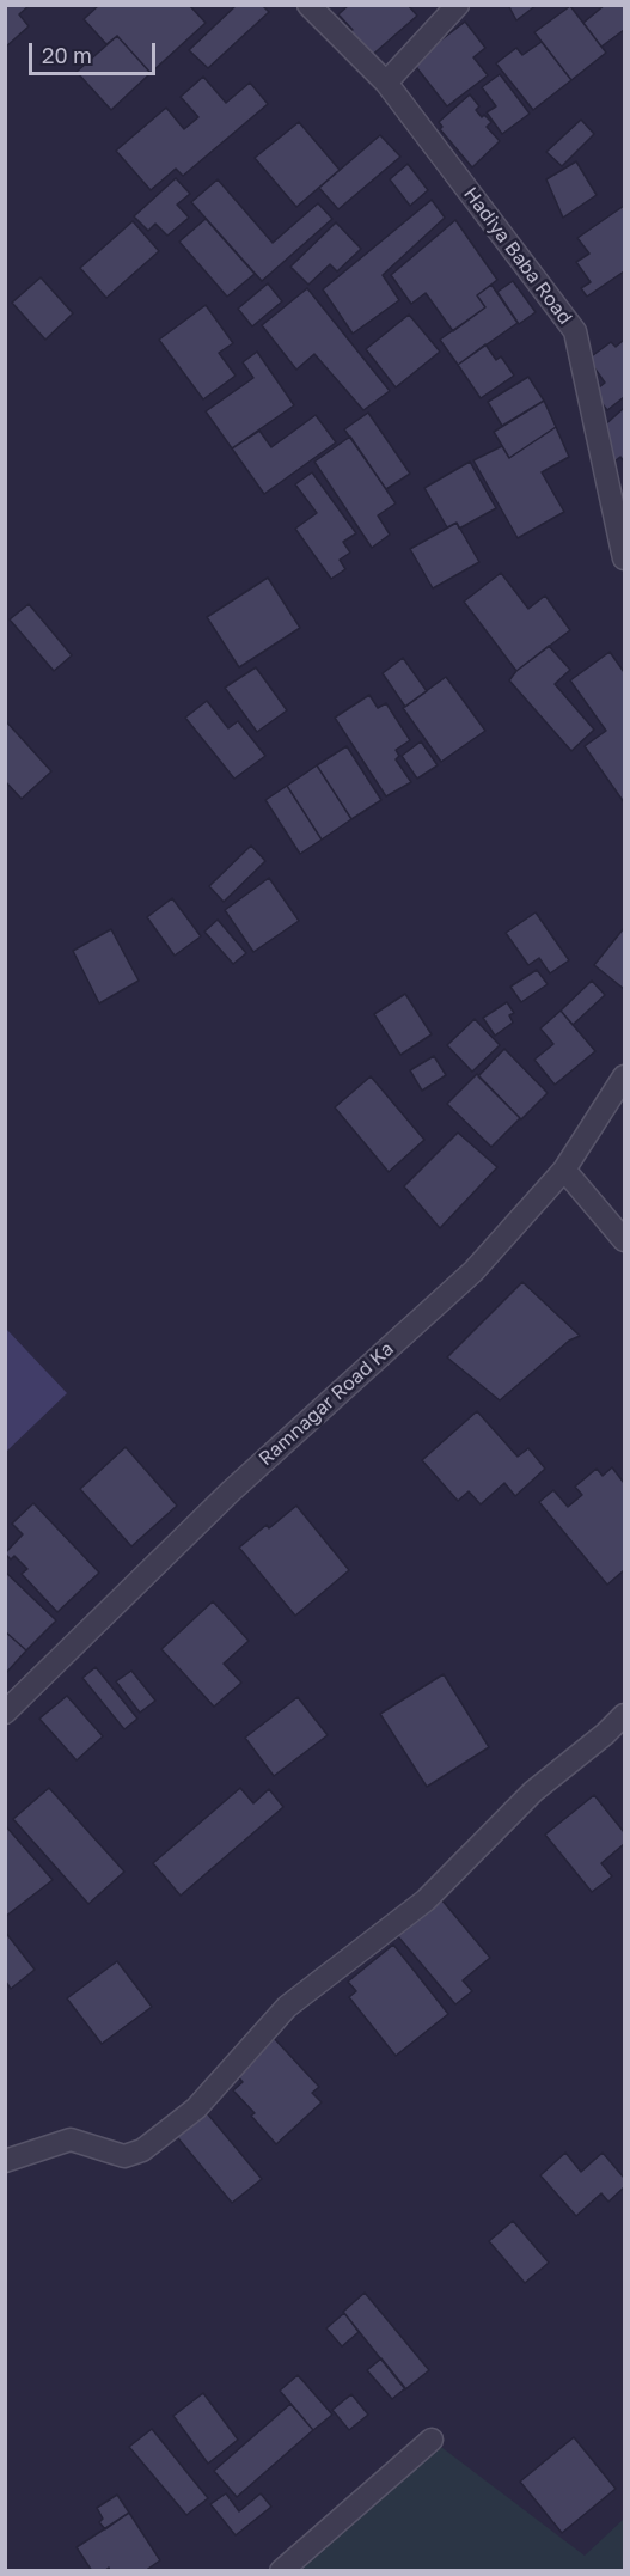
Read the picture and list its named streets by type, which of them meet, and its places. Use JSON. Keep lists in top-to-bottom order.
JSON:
{
  "streets": {
    "street": ["Hadiya Baba Road", "Ramnagar Road Ka"]
  },
  "scale_bar": "20 m"
}
